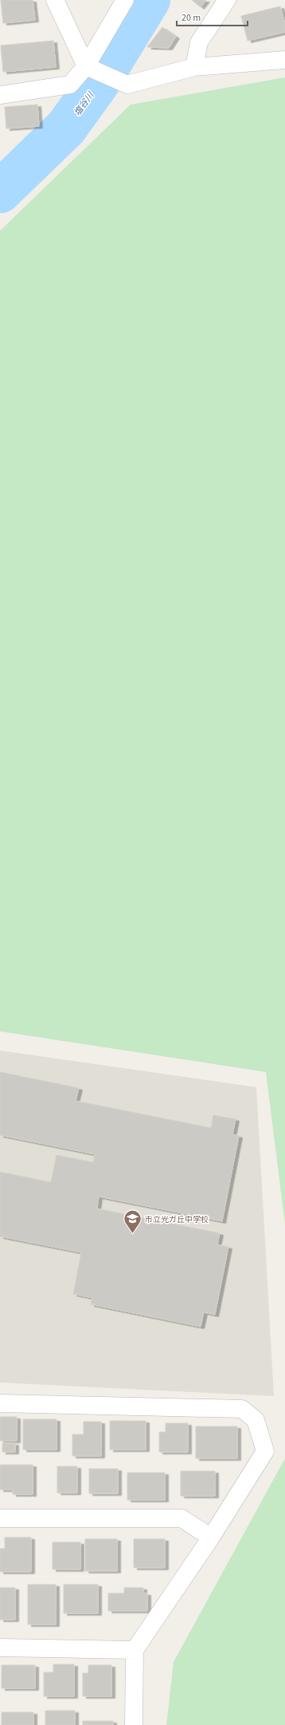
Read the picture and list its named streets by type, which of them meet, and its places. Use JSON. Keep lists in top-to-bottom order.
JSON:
{
  "water": ["塩谷川"],
  "places": {
    "school or university": ["市立光ガ丘中学校"]
  },
  "scale_bar": "20 m"
}
